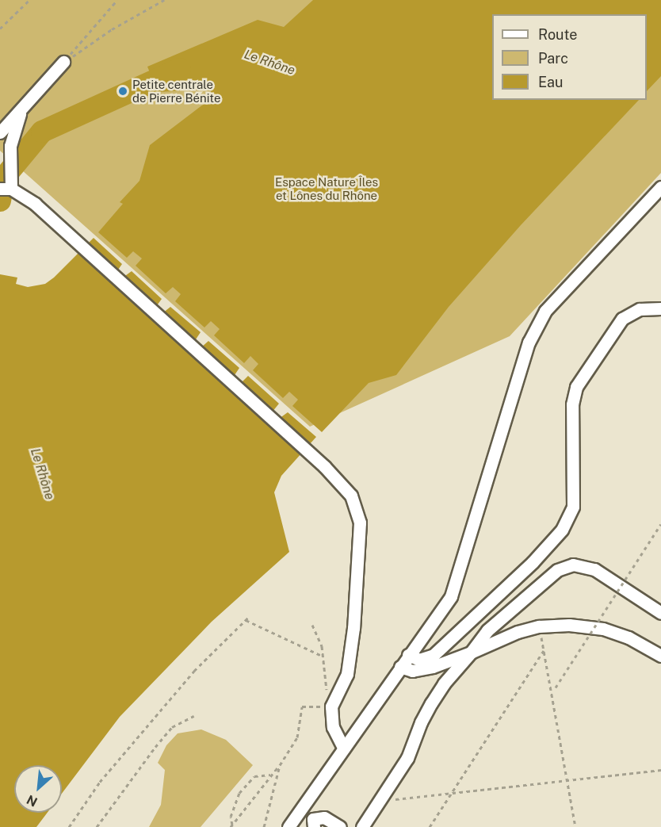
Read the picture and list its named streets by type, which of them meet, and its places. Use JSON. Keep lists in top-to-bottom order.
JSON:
{
  "water": ["Le Rhône"],
  "parks": ["Espace Nature Îles et Lônes du Rhône"],
  "places": ["Petite centrale de Pierre Bénite"],
  "legend": ["Route", "Parc", "Eau"],
  "north": "bottom left"
}
